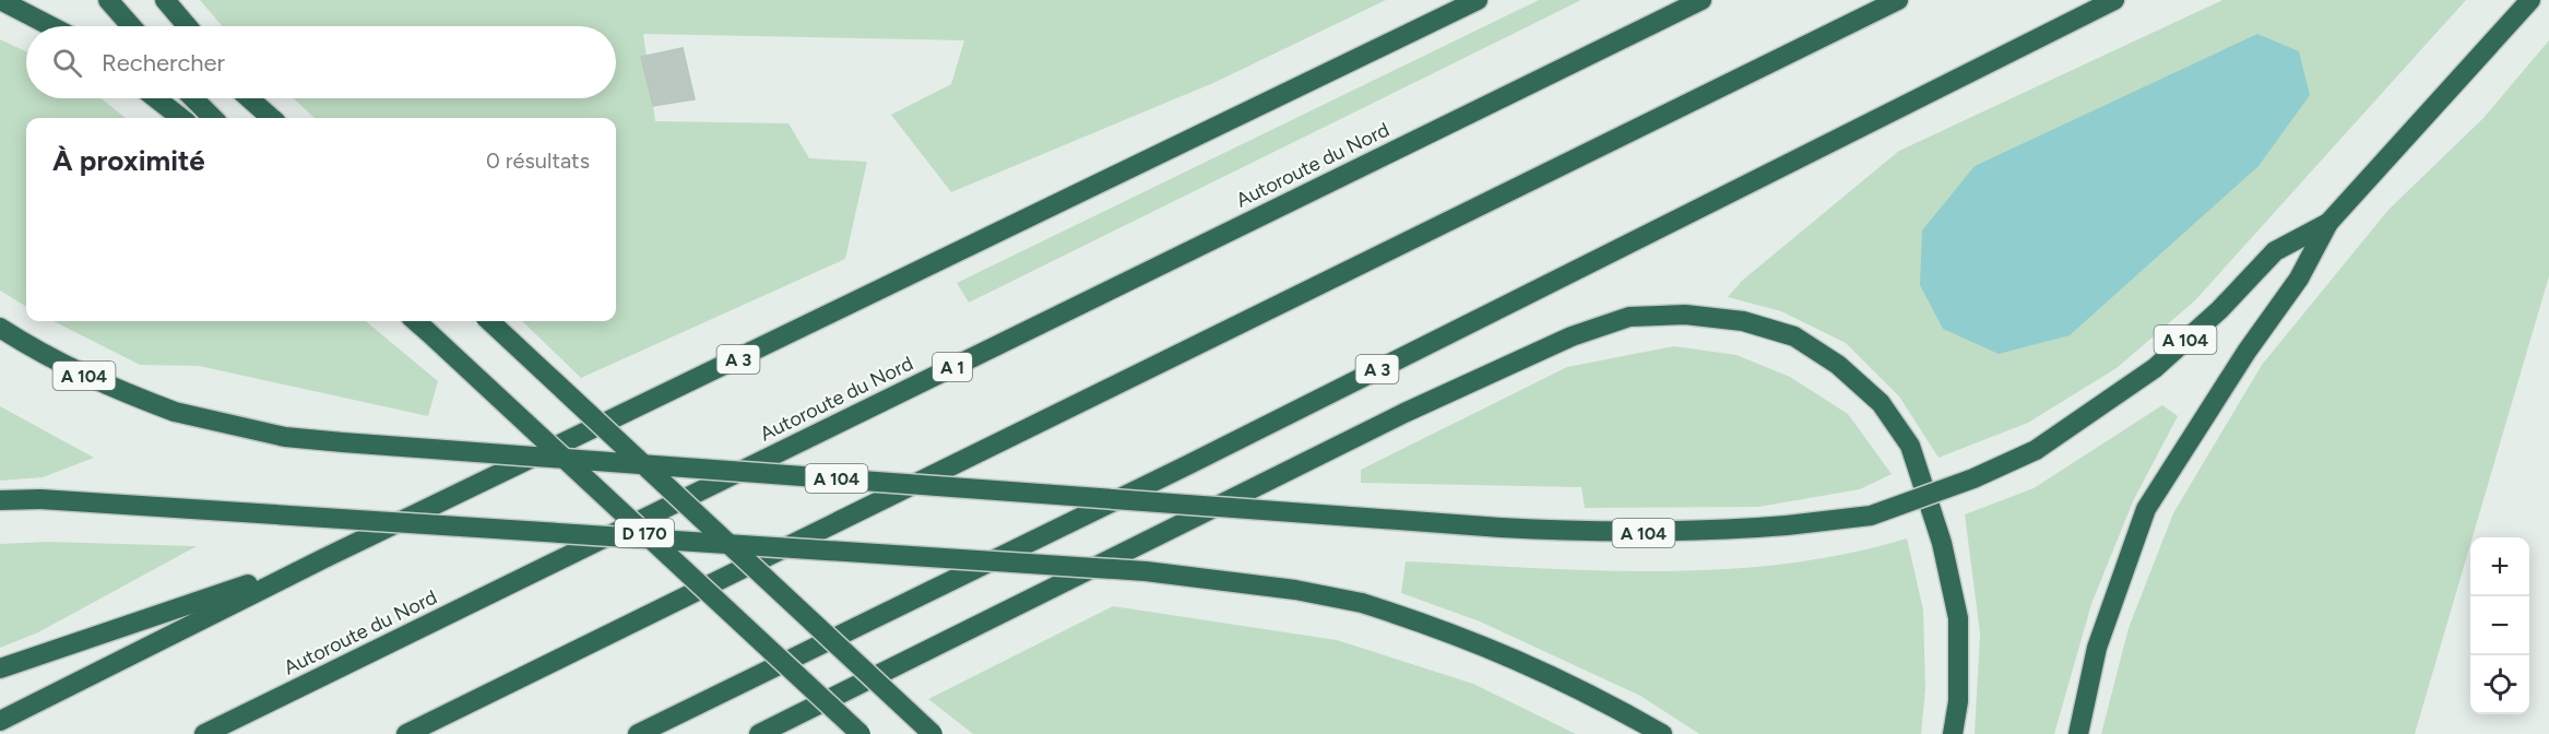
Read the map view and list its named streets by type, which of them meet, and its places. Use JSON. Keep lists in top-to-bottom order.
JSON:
{
  "streets": {
    "highway": [
      "Autoroute du Nord",
      "A 104",
      "A 3",
      "A 1",
      "D 170"
    ]
  },
  "page": {
    "search": "Rechercher",
    "heading": ["À proximité", "0 résultats"],
    "map_buttons": ["+", "−"]
  }
}
